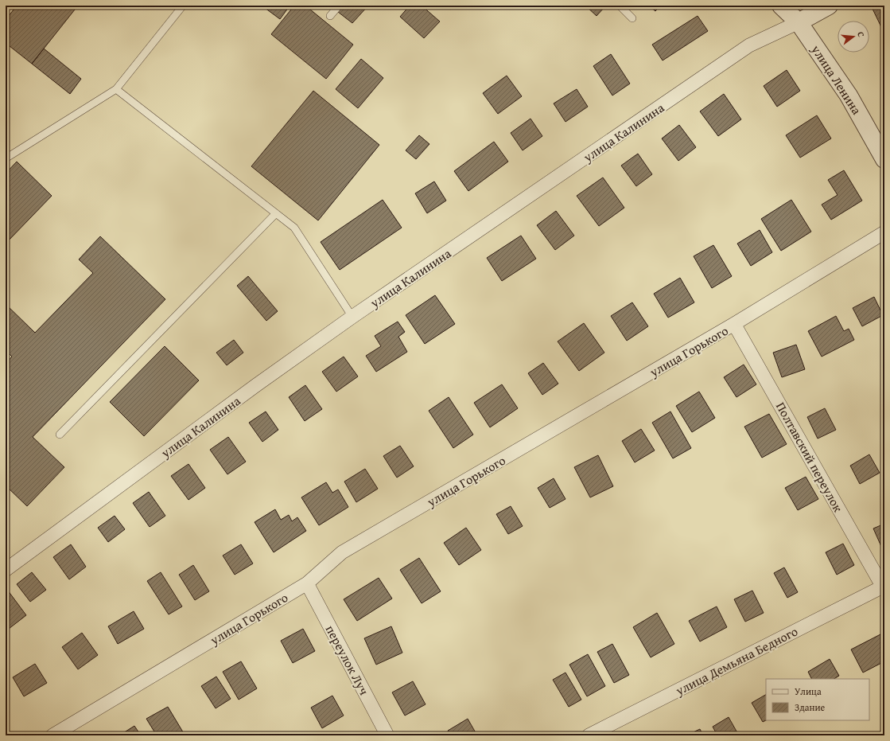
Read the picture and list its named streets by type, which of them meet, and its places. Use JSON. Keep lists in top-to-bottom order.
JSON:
{
  "streets": {
    "street": [
      "улица Ленина",
      "улица Калинина",
      "улица Горького",
      "Полтавский переулок",
      "переулок Луч",
      "улица Демьяна Бедного"
    ]
  },
  "crossings": [
    ["улица Ленина", "улица Калинина"],
    ["улица Горького", "Полтавский переулок"],
    ["улица Горького", "переулок Луч"],
    ["Полтавский переулок", "улица Демьяна Бедного"]
  ],
  "legend": ["Улица", "Здание"],
  "north": "right"
}
